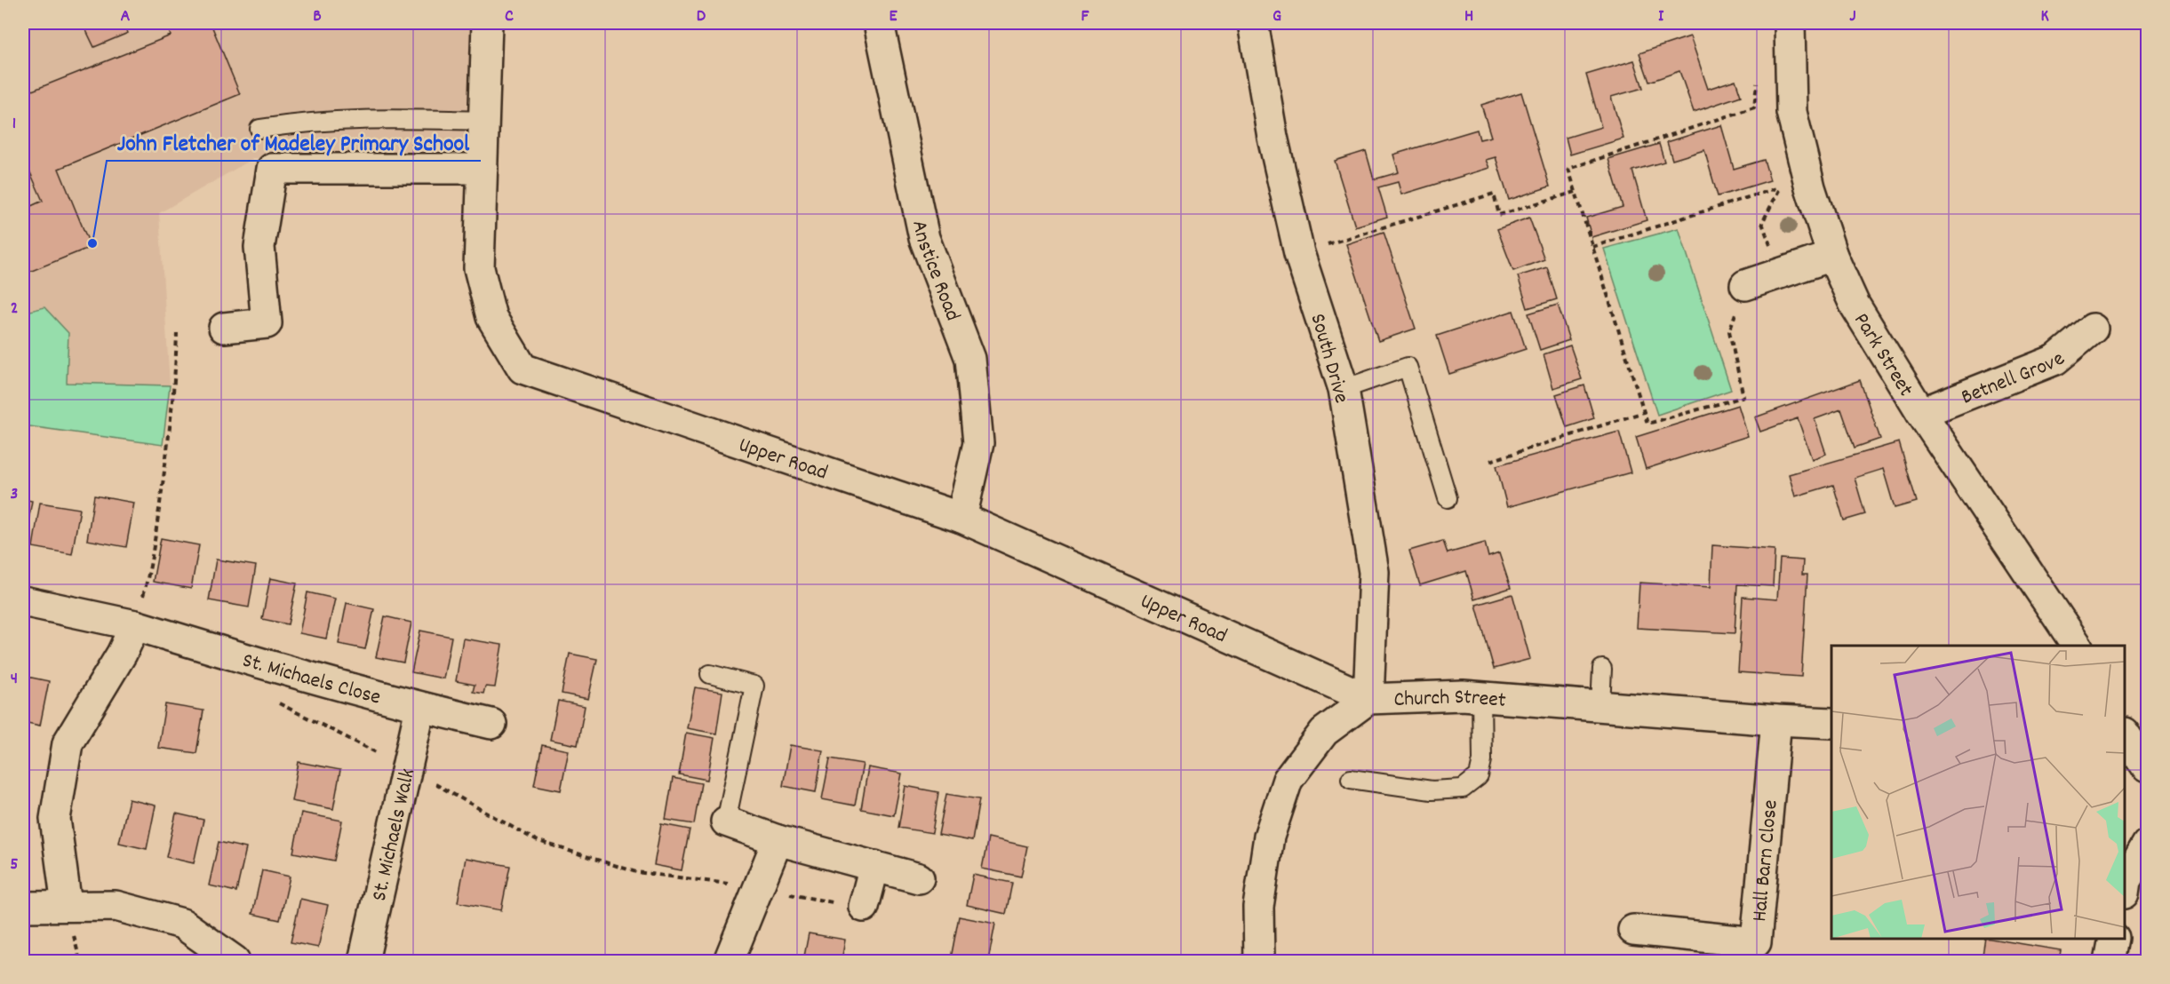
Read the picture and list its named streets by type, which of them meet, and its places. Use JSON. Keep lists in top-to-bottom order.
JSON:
{
  "streets": {
    "street": [
      "Anstice Road",
      "Park Street",
      "South Drive",
      "Betnell Grove",
      "Upper Road",
      "St. Michaels Close",
      "Church Street",
      "St. Michaels Walk",
      "Hall Barn Close"
    ]
  },
  "crossings": [
    ["Anstice Road", "Upper Road"],
    ["Park Street", "Betnell Grove"],
    ["South Drive", "Upper Road"],
    ["South Drive", "Church Street"],
    ["Upper Road", "Church Street"],
    ["St. Michaels Close", "St. Michaels Walk"],
    ["Church Street", "Hall Barn Close"]
  ],
  "places": ["John Fletcher of Madeley Primary School"],
  "grid": {
    "columns": [
      "A",
      "B",
      "C",
      "D",
      "E",
      "F",
      "G",
      "H",
      "I",
      "J",
      "K"
    ],
    "rows": [
      "1",
      "2",
      "3",
      "4",
      "5"
    ]
  }
}
